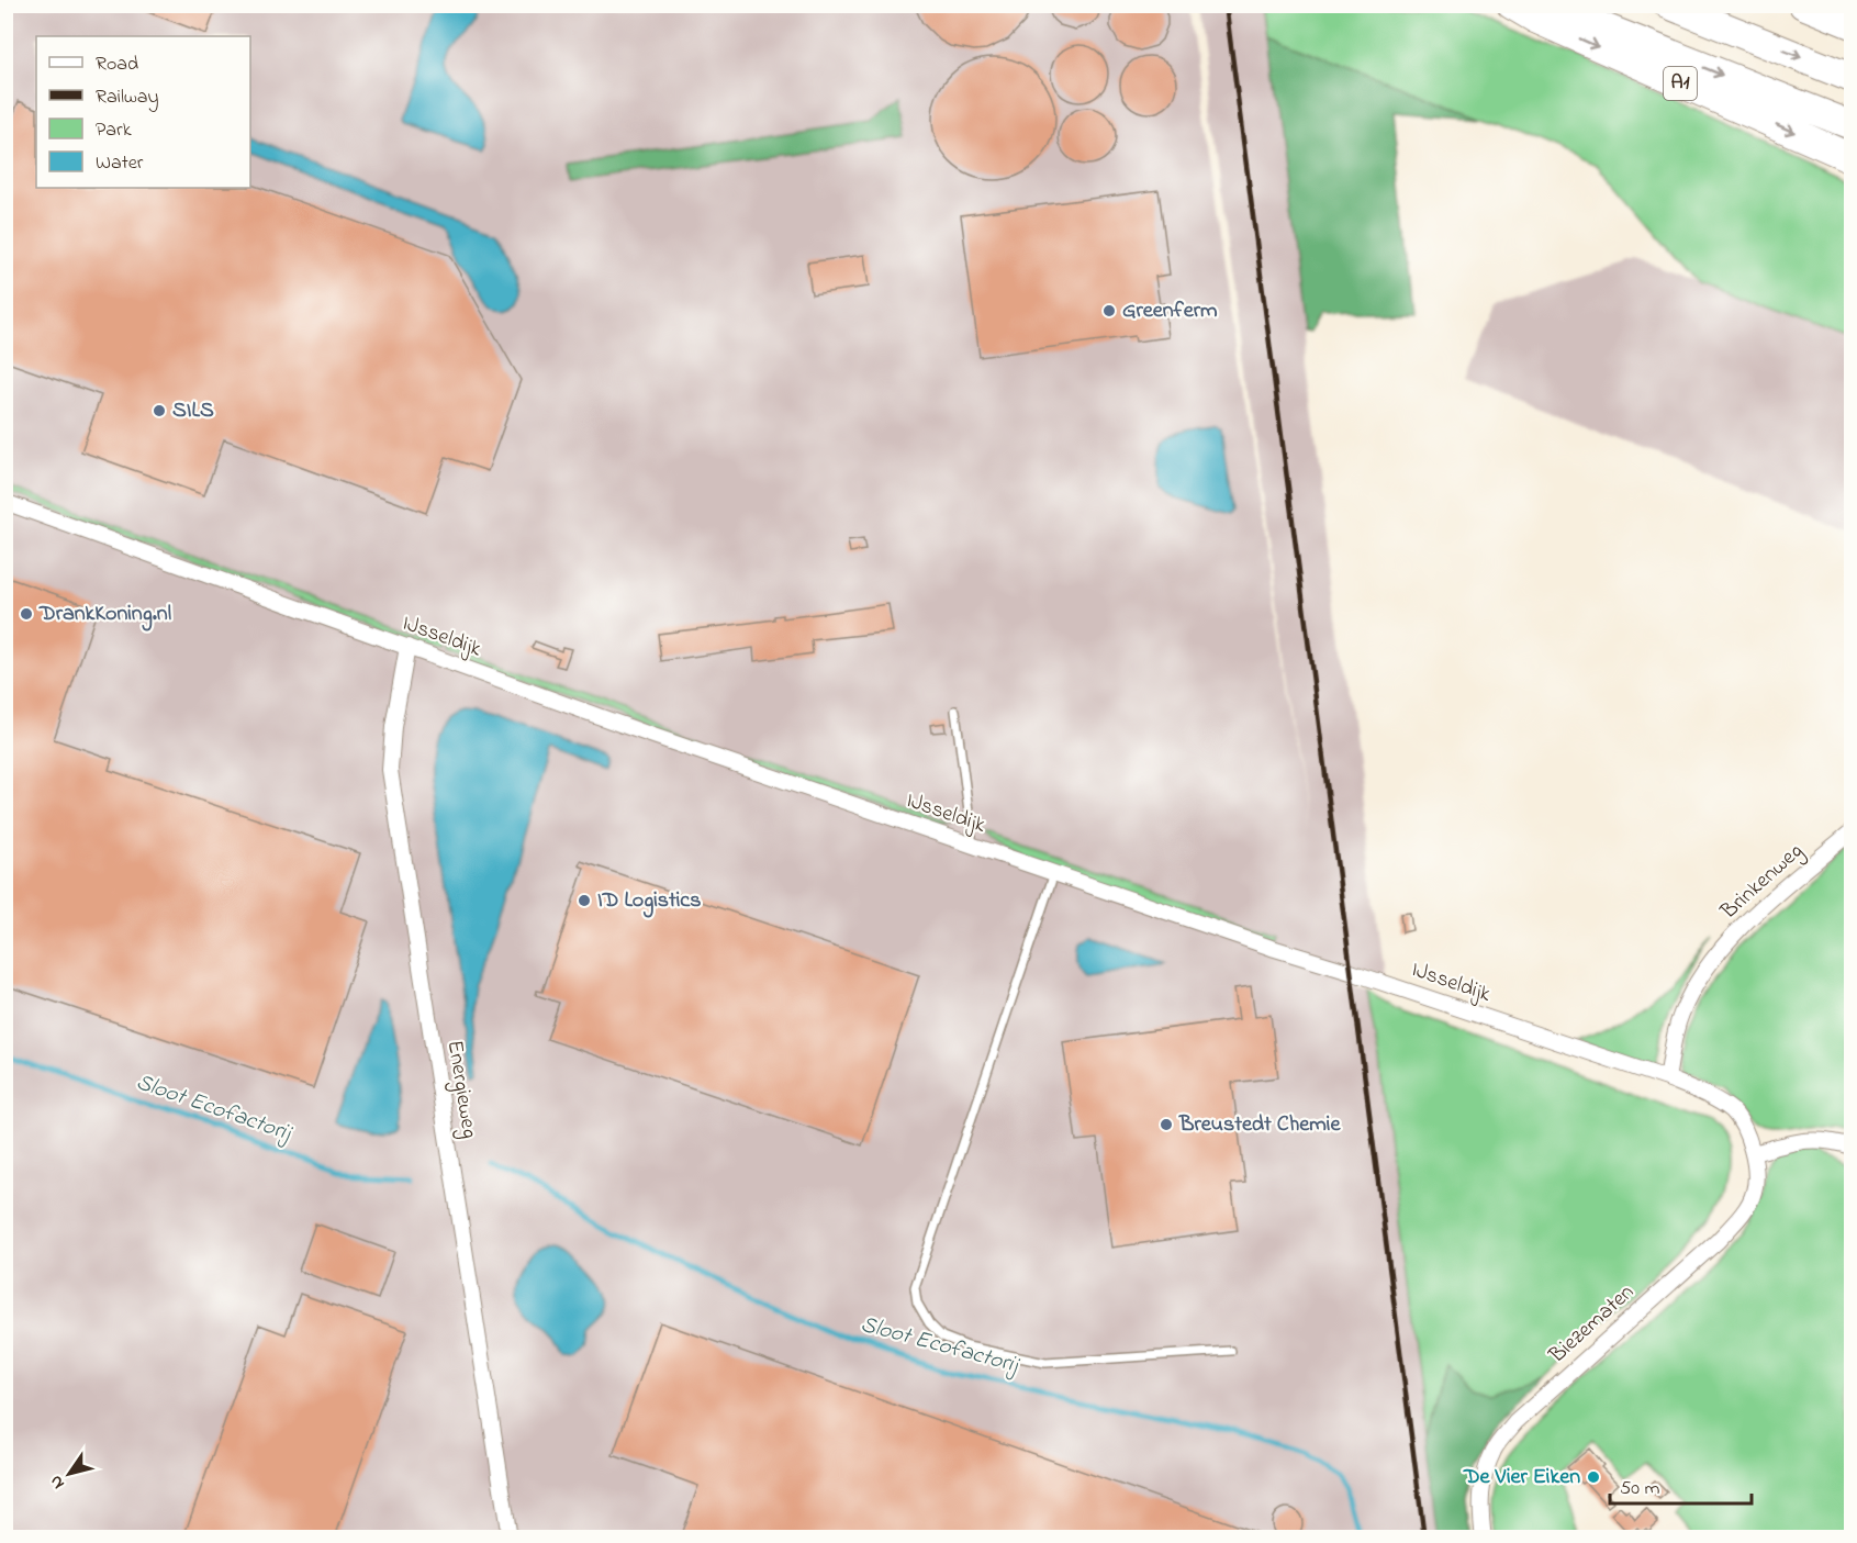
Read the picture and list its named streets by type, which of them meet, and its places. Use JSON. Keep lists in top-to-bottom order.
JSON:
{
  "streets": {
    "highway": ["A1"],
    "street": [
      "IJsseldijk",
      "Brinkenweg",
      "Energieweg",
      "Biezematen"
    ]
  },
  "crossings": [
    ["IJsseldijk", "Brinkenweg"],
    ["IJsseldijk", "Energieweg"],
    ["IJsseldijk", "Biezematen"]
  ],
  "water": ["Sloot Ecofactorij"],
  "places": [
    "Greenferm",
    "SILS",
    "DrankKoning.nl",
    "ID Logistics",
    "Breustedt Chemie",
    "De Vier Eiken"
  ],
  "legend": [
    "Road",
    "Railway",
    "Park",
    "Water"
  ],
  "scale_bar": "50 m",
  "north": "bottom left"
}
